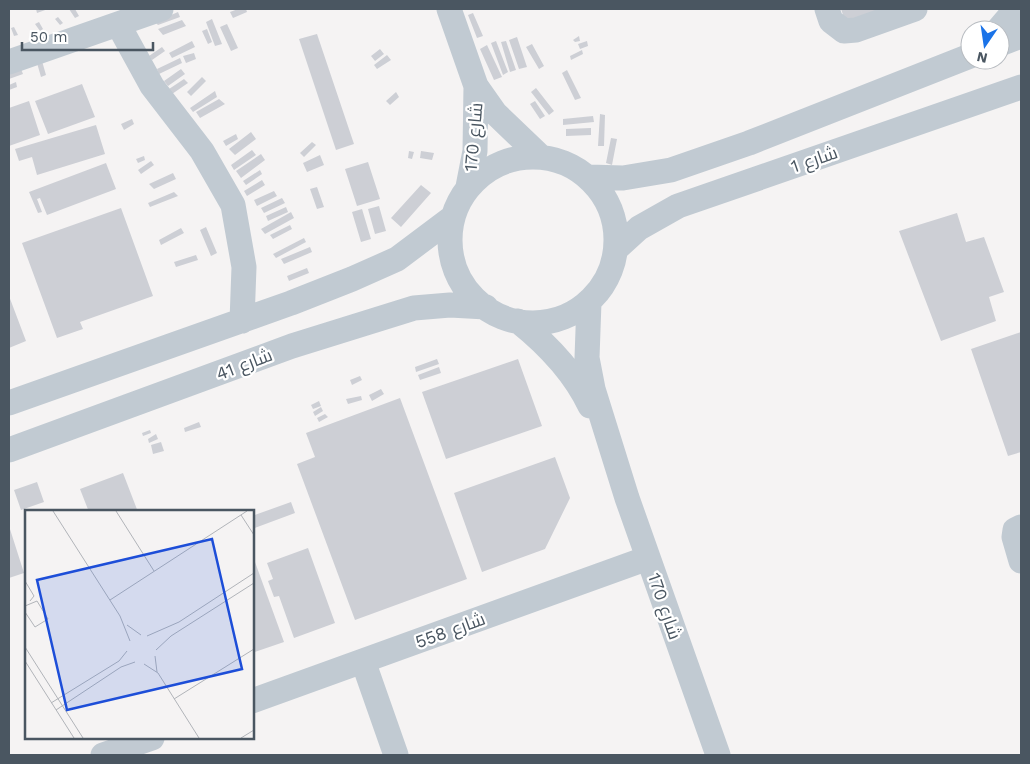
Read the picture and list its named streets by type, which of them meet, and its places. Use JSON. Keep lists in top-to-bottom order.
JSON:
{
  "streets": {
    "street": [
      "شارع 170",
      "شارع 1",
      "شارع 41",
      "شارع 558"
    ]
  },
  "crossings": [
    ["شارع 170", "شارع 1"],
    ["شارع 170", "شارع 41"],
    ["شارع 170", "شارع 558"],
    ["شارع 1", "شارع 41"]
  ],
  "scale_bar": "50 m",
  "north": "bottom"
}
